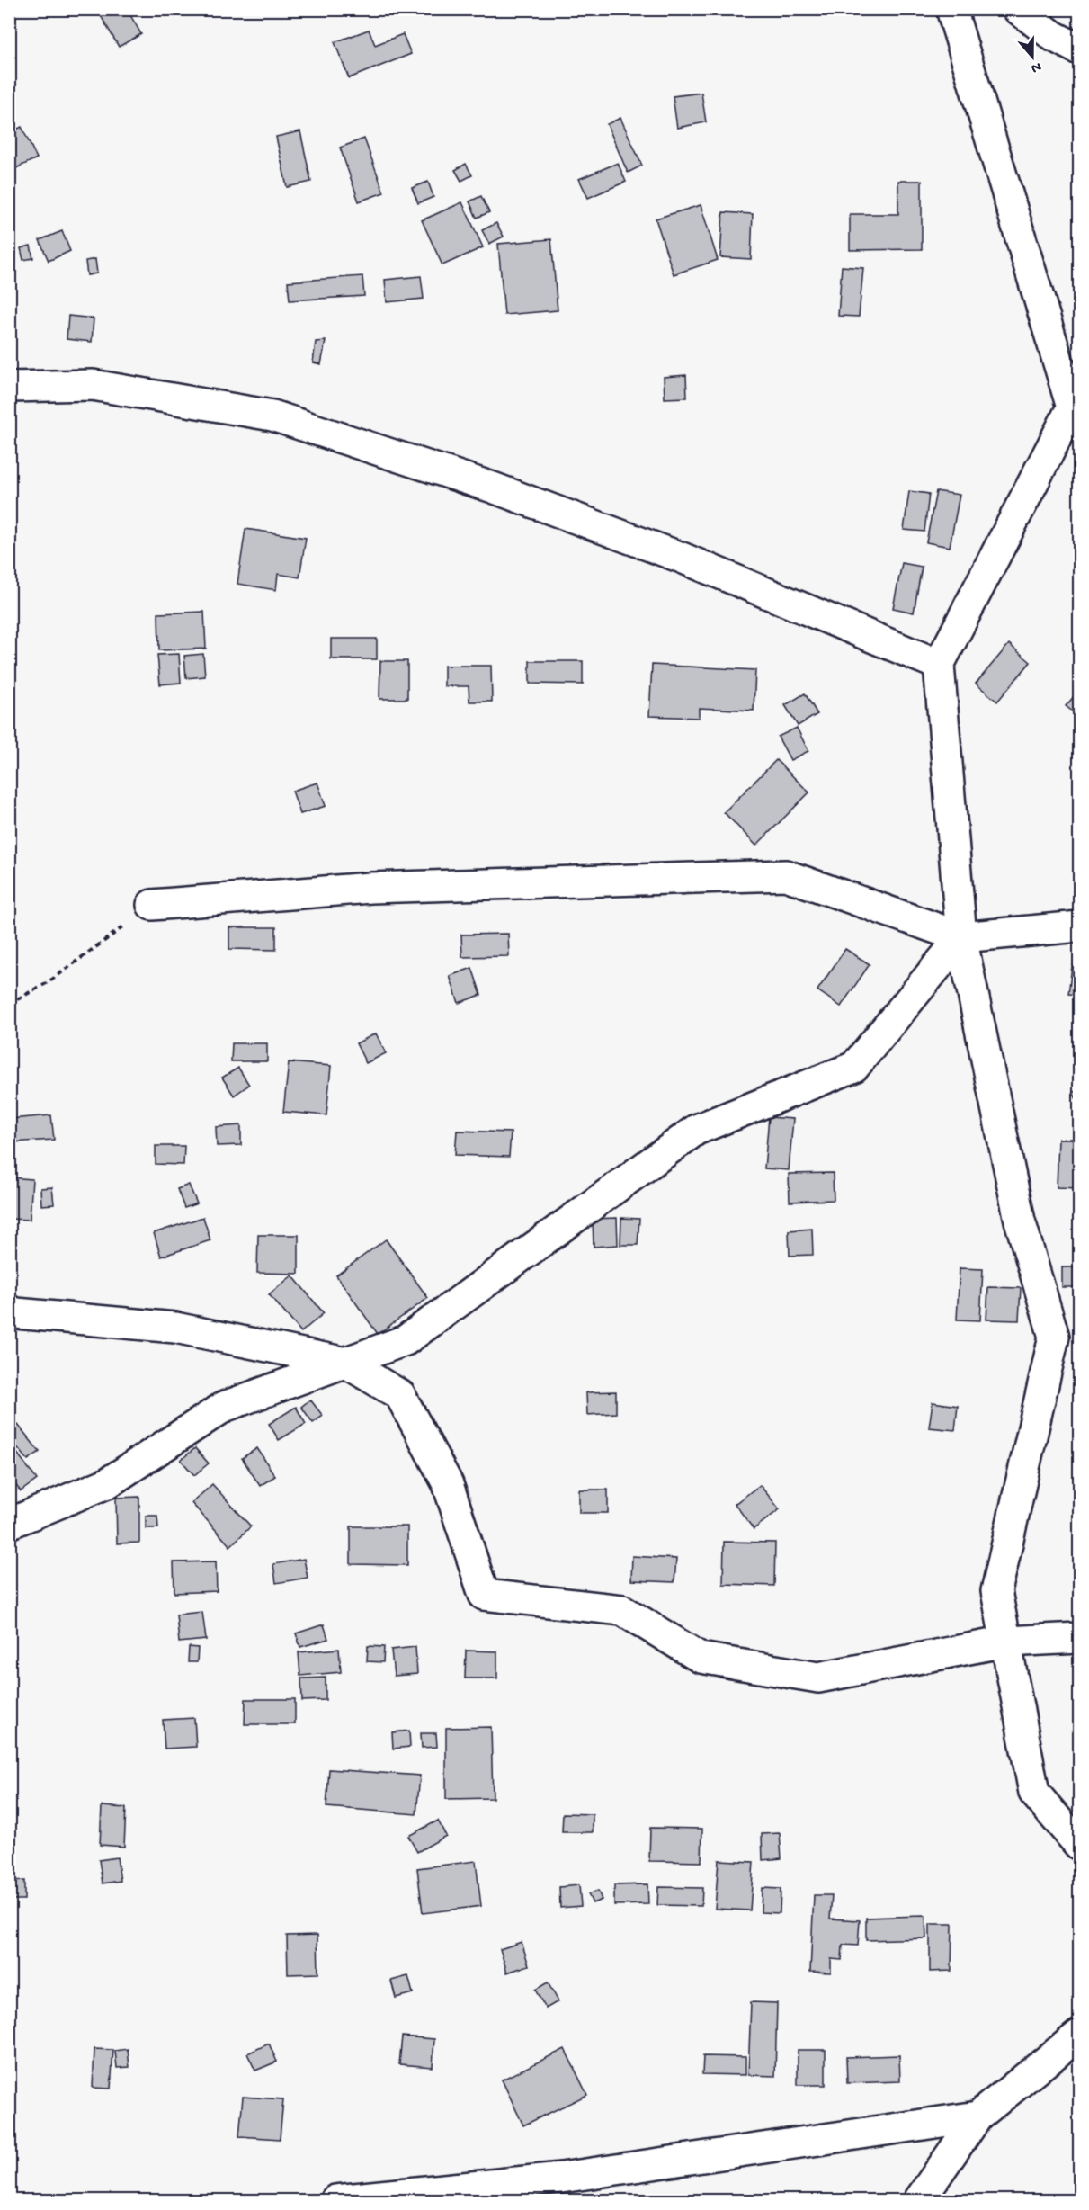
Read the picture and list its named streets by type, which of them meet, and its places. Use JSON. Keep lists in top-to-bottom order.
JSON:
{
  "north": "bottom"
}
